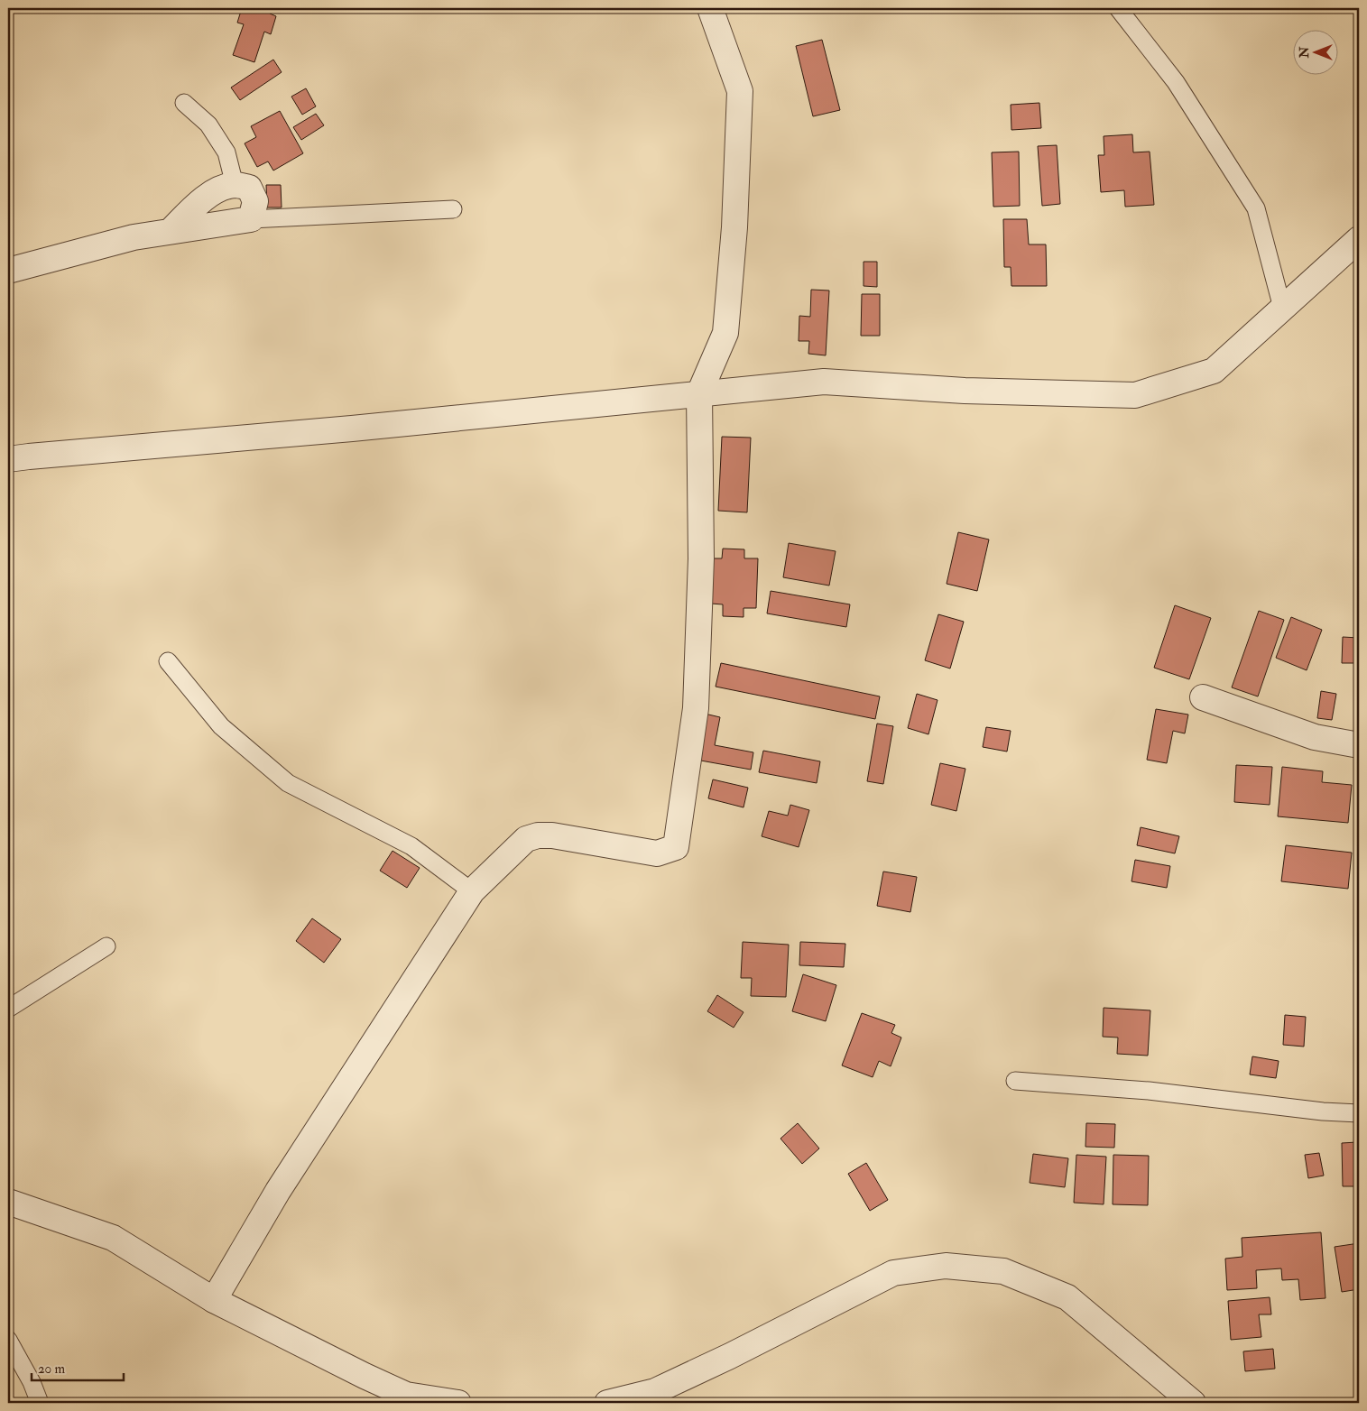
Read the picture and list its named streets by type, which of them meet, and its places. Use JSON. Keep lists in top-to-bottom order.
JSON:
{
  "scale_bar": "20 m",
  "north": "left"
}
